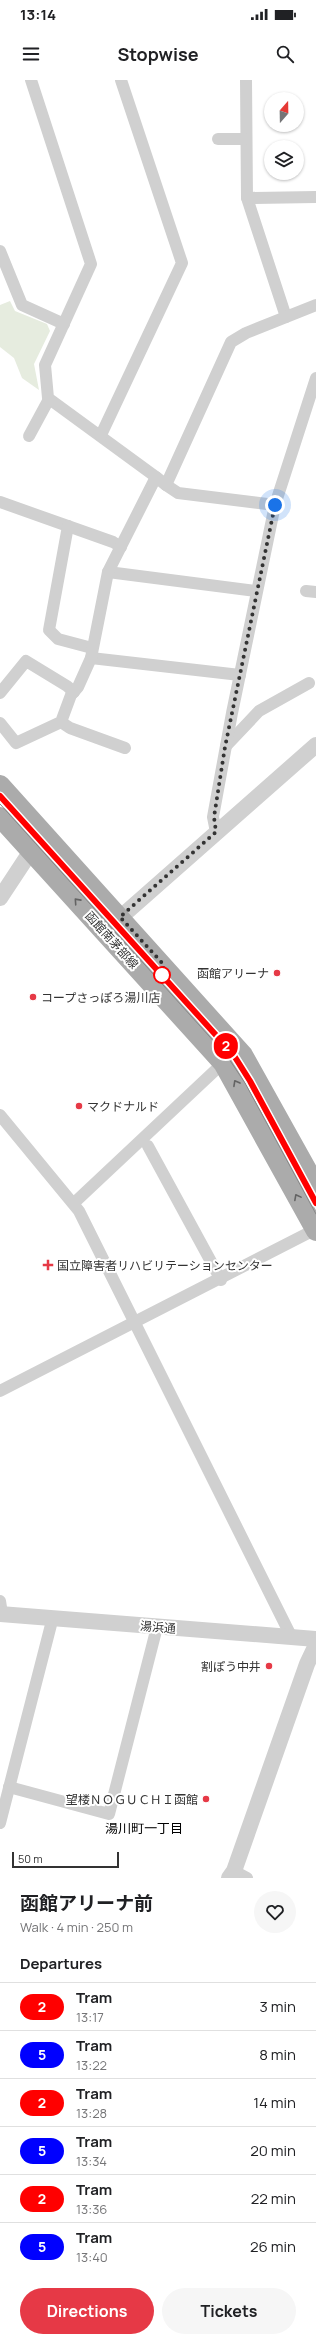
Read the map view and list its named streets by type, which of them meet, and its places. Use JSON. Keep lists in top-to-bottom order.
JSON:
{
  "streets": {
    "main road": ["函館南茅部線"],
    "street": ["湯浜通"]
  },
  "districts": ["湯川町一丁目"],
  "places": {
    "other": [
      "函館アリーナ",
      "コープさっぽろ湯川店",
      "マクドナルド",
      "割ぽう中井",
      "望楼ＮＯＧＵＣＨＩ函館"
    ],
    "health": ["国立障害者リハビリテーションセンター"]
  },
  "lines": ["tram line 2"],
  "scale_bar": "50 m",
  "north": "top",
  "page": {
    "status": "13:14",
    "header": "Stopwise",
    "on_map": "2",
    "scale": "50 m",
    "heading": [
      ["函館アリーナ前", "Walk · 4 min · 250 m"],
      "Departures"
    ],
    "list": [
      {
        "mark": "2",
        "name": "Tram",
        "note": "13:17",
        "value": "3 min"
      },
      {
        "mark": "5",
        "name": "Tram",
        "note": "13:22",
        "value": "8 min"
      },
      {
        "mark": "2",
        "name": "Tram",
        "note": "13:28",
        "value": "14 min"
      },
      {
        "mark": "5",
        "name": "Tram",
        "note": "13:34",
        "value": "20 min"
      },
      {
        "mark": "2",
        "name": "Tram",
        "note": "13:36",
        "value": "22 min"
      },
      {
        "mark": "5",
        "name": "Tram",
        "note": "13:40",
        "value": "26 min"
      }
    ],
    "buttons": ["Directions", "Tickets"]
  }
}
